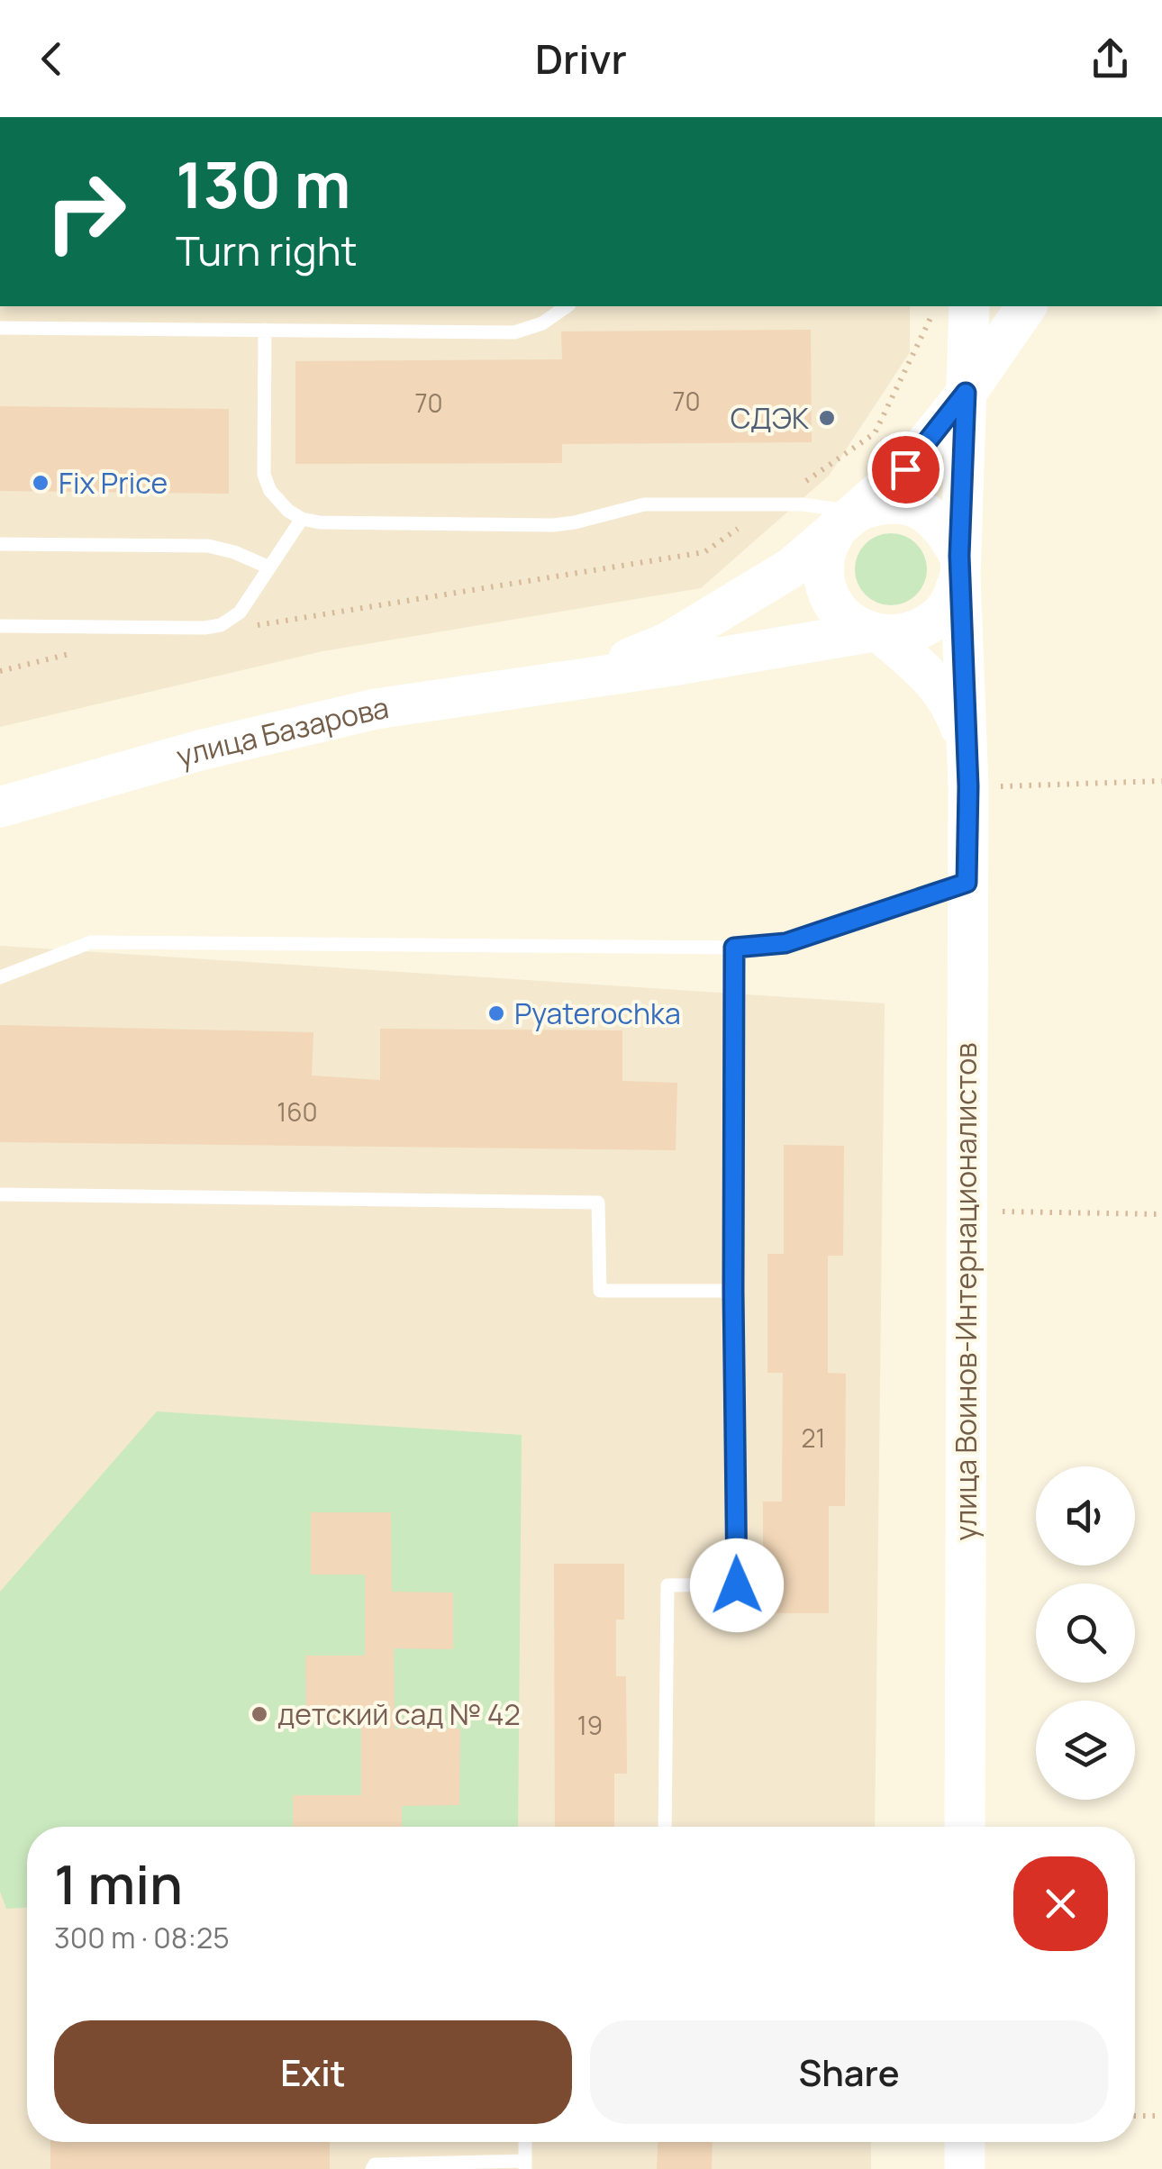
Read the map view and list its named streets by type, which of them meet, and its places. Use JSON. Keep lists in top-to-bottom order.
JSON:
{
  "streets": {
    "main road": ["улица Базарова", "улица Воинов-Интернационалистов"]
  },
  "crossings": [
    ["улица Базарова", "улица Воинов-Интернационалистов"]
  ],
  "places": [
    "СДЭК",
    "Fix Price",
    "Pyaterochka",
    "детский сад № 42"
  ],
  "house_numbers": [
    "70",
    "70",
    "160",
    "21",
    "19"
  ],
  "page": {
    "header": "Drivr",
    "turn": ["130 m", "Turn right"],
    "heading": ["1 min", "300 m · 08:25"],
    "buttons": ["Exit", "Share"]
  }
}
